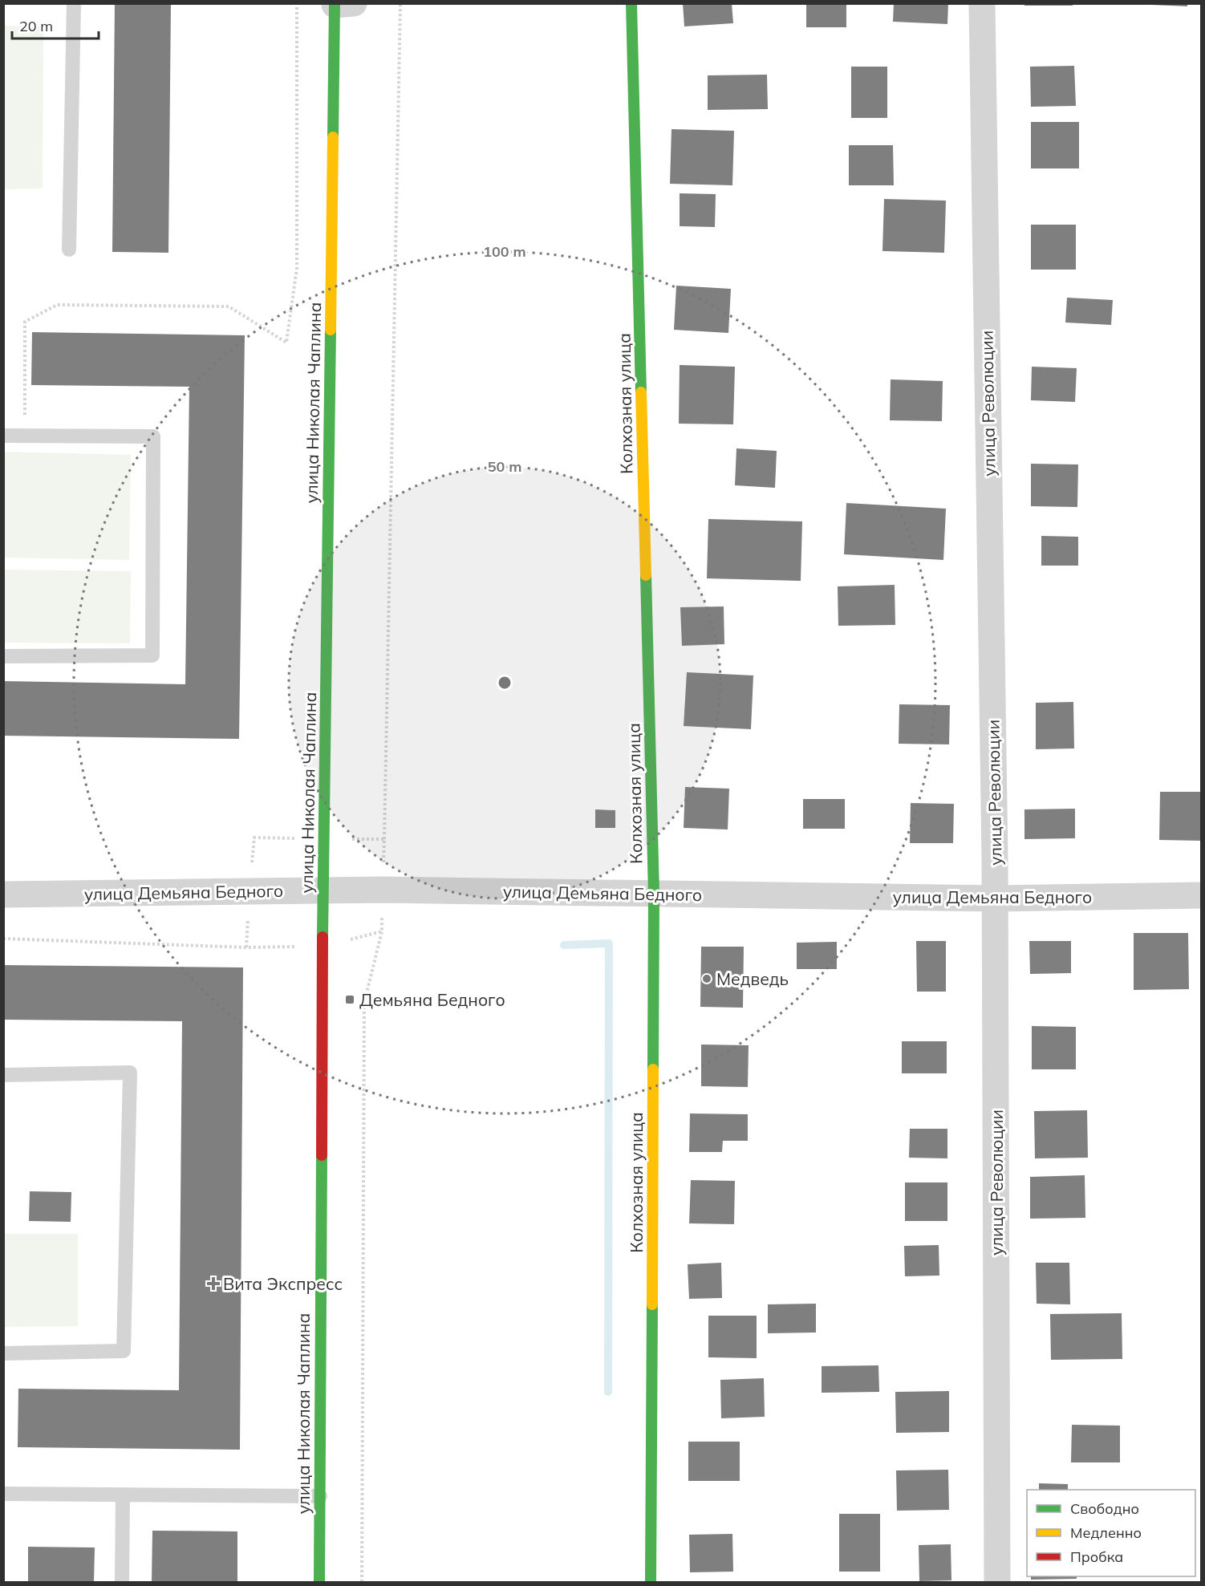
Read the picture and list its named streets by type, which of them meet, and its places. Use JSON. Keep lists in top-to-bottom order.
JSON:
{
  "streets": {
    "street": [
      "улица Николая Чаплина",
      "Колхозная улица",
      "улица Революции",
      "улица Демьяна Бедного"
    ]
  },
  "crossings": [
    ["улица Николая Чаплина", "улица Демьяна Бедного"],
    ["Колхозная улица", "улица Демьяна Бедного"],
    ["улица Революции", "улица Демьяна Бедного"]
  ],
  "places": {
    "other": ["Медведь"],
    "transit": ["Демьяна Бедного"],
    "health": ["Вита Экспресс"]
  },
  "legend": ["Свободно", "Медленно", "Пробка"],
  "scale_bar": "20 m",
  "rings": ["100 m", "50 m"]
}
